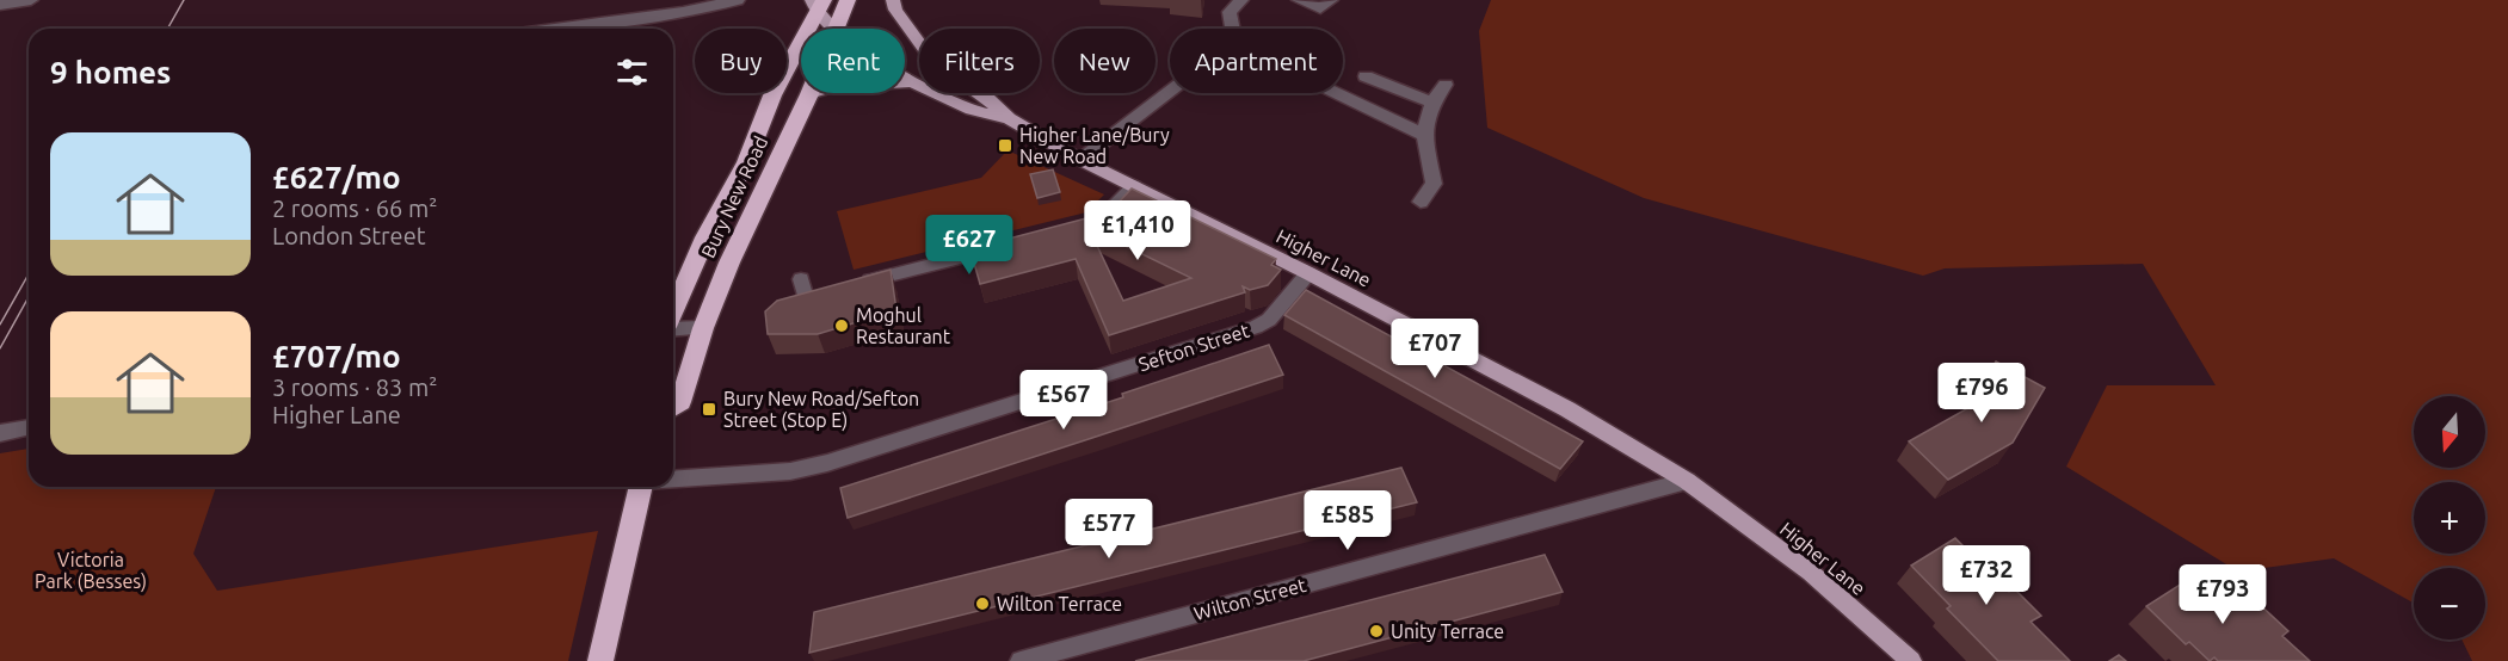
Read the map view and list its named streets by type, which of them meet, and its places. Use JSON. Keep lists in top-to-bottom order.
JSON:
{
  "streets": {
    "highway": ["Bury New Road"],
    "main road": ["Higher Lane"],
    "street": ["Sefton Street", "Wilton Street"]
  },
  "crossings": [
    ["Bury New Road", "Higher Lane"],
    ["Higher Lane", "Sefton Street"],
    ["Higher Lane", "Wilton Street"]
  ],
  "parks": ["Victoria Park (Besses)"],
  "places": {
    "transit": ["Higher Lane/Bury New Road", "Bury New Road/Sefton Street (Stop E)"],
    "other": ["Moghul Restaurant", "Wilton Terrace", "Unity Terrace"]
  },
  "north": "bottom",
  "page": {
    "chip": [
      "Buy",
      "Rent",
      "Filters",
      "New",
      "Apartment"
    ],
    "heading": "9 homes",
    "list": [
      {
        "name": "£627/mo",
        "note": "2 rooms · 66 m² · London Street"
      },
      {
        "name": "£707/mo",
        "note": "3 rooms · 83 m² · Higher Lane"
      }
    ],
    "price": [
      "£1,410",
      "£627",
      "£707",
      "£796",
      "£567",
      "£585",
      "£577",
      "£732",
      "£793"
    ],
    "map_buttons": ["+", "−"]
  }
}
